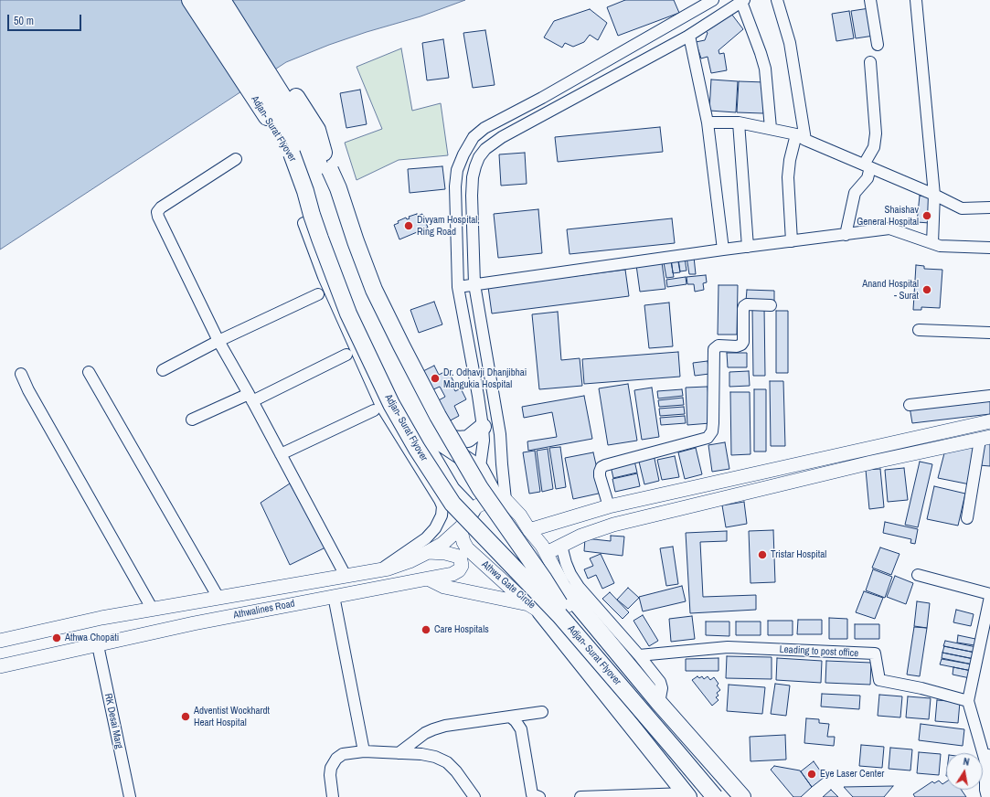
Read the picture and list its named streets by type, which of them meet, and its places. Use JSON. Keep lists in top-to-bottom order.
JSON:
{
  "streets": {
    "highway": ["Adjan- Surat Flyover"],
    "main road": ["Athwa Gate Circle", "Athwalines Road"],
    "street": ["Leading to post office", "RK Desai Marg"]
  },
  "crossings": [
    ["Athwa Gate Circle", "Athwalines Road"],
    ["Athwalines Road", "RK Desai Marg"]
  ],
  "places": [
    "Shaishav General Hospital",
    "Divyam Hospital, Ring Road",
    "Anand Hospital - Surat",
    "Dr. Odhavji Dhanjibhai Mangukia Hospital",
    "Tristar Hospital",
    "Care Hospitals",
    "Athwa Chopati",
    "Adventist Wockhardt Heart Hospital",
    "Eye Laser Center"
  ],
  "scale_bar": "50 m",
  "north": "top"
}
